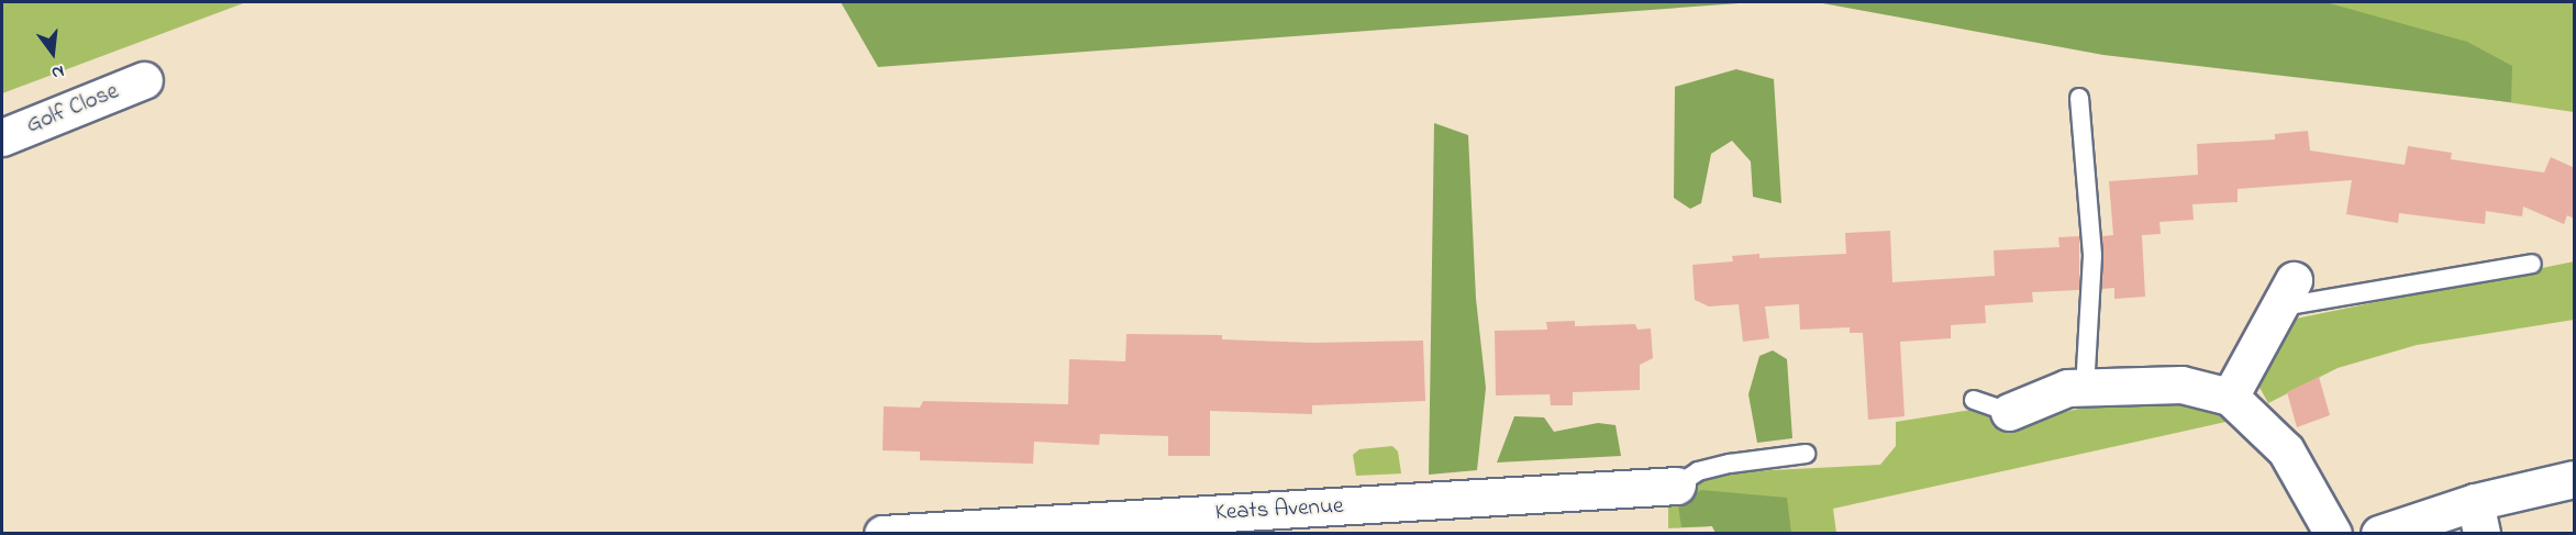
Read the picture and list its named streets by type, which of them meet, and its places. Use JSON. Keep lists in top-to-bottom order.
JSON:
{
  "streets": {
    "street": ["Golf Close", "Keats Avenue"]
  },
  "north": "bottom"
}
